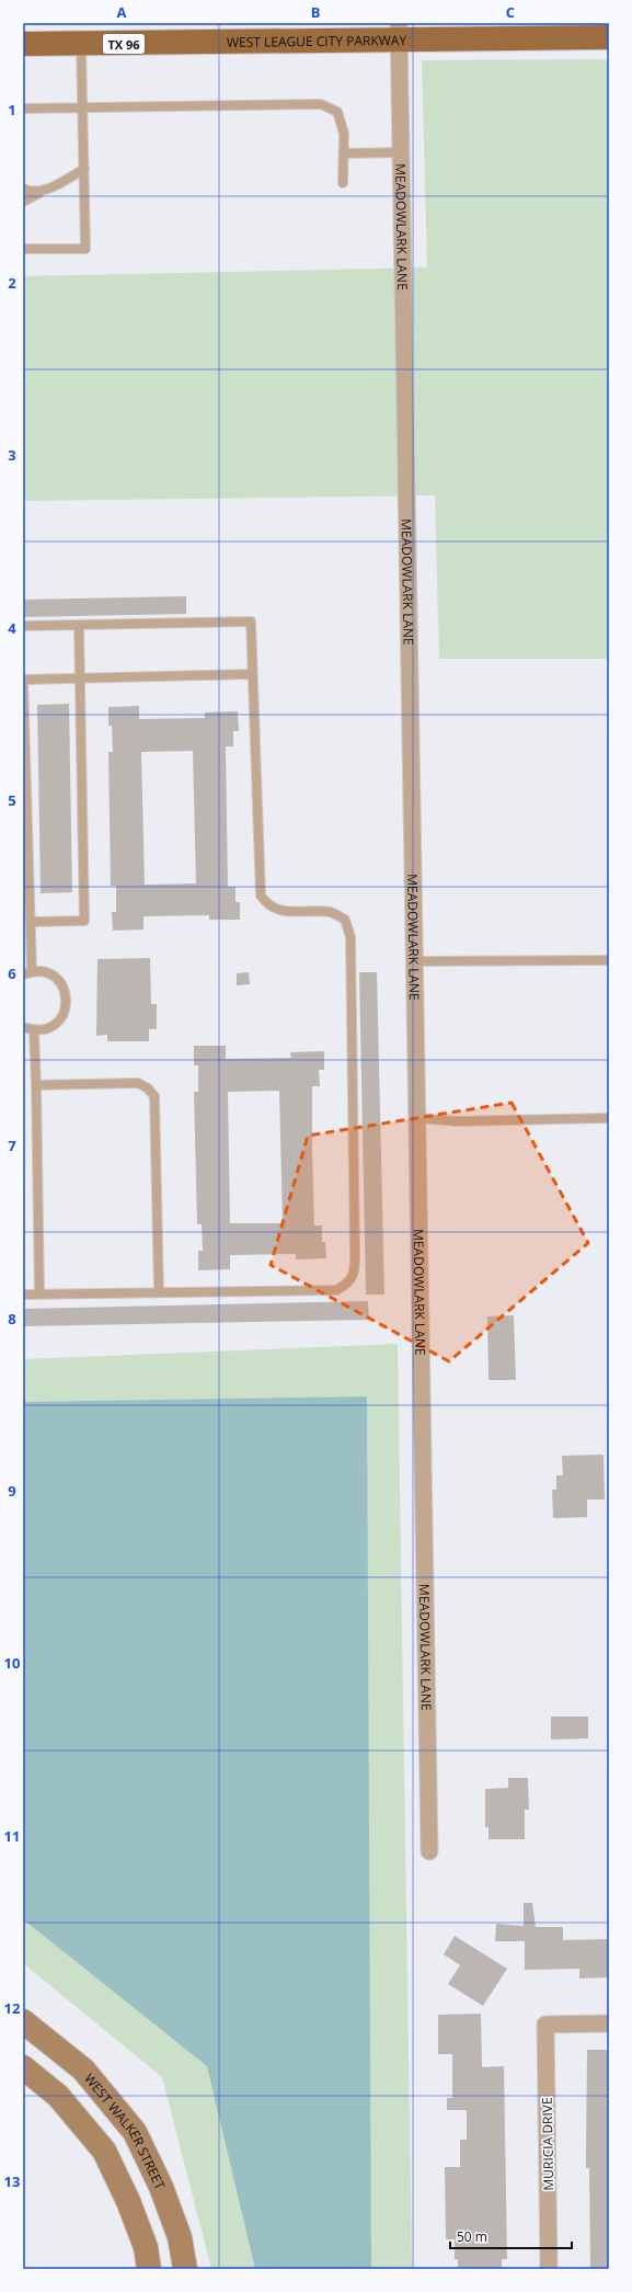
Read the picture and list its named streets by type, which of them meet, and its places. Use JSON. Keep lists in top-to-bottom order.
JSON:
{
  "streets": {
    "main road": ["WEST LEAGUE CITY PARKWAY", "TX 96"],
    "street": ["MEADOWLARK LANE", "WEST WALKER STREET", "MURICIA DRIVE"]
  },
  "crossings": [
    ["WEST LEAGUE CITY PARKWAY", "MEADOWLARK LANE"]
  ],
  "scale_bar": "50 m",
  "grid": {
    "columns": ["A", "B", "C"],
    "rows": [
      "1",
      "2",
      "3",
      "4",
      "5",
      "6",
      "7",
      "8",
      "9",
      "10",
      "11",
      "12",
      "13"
    ]
  }
}
